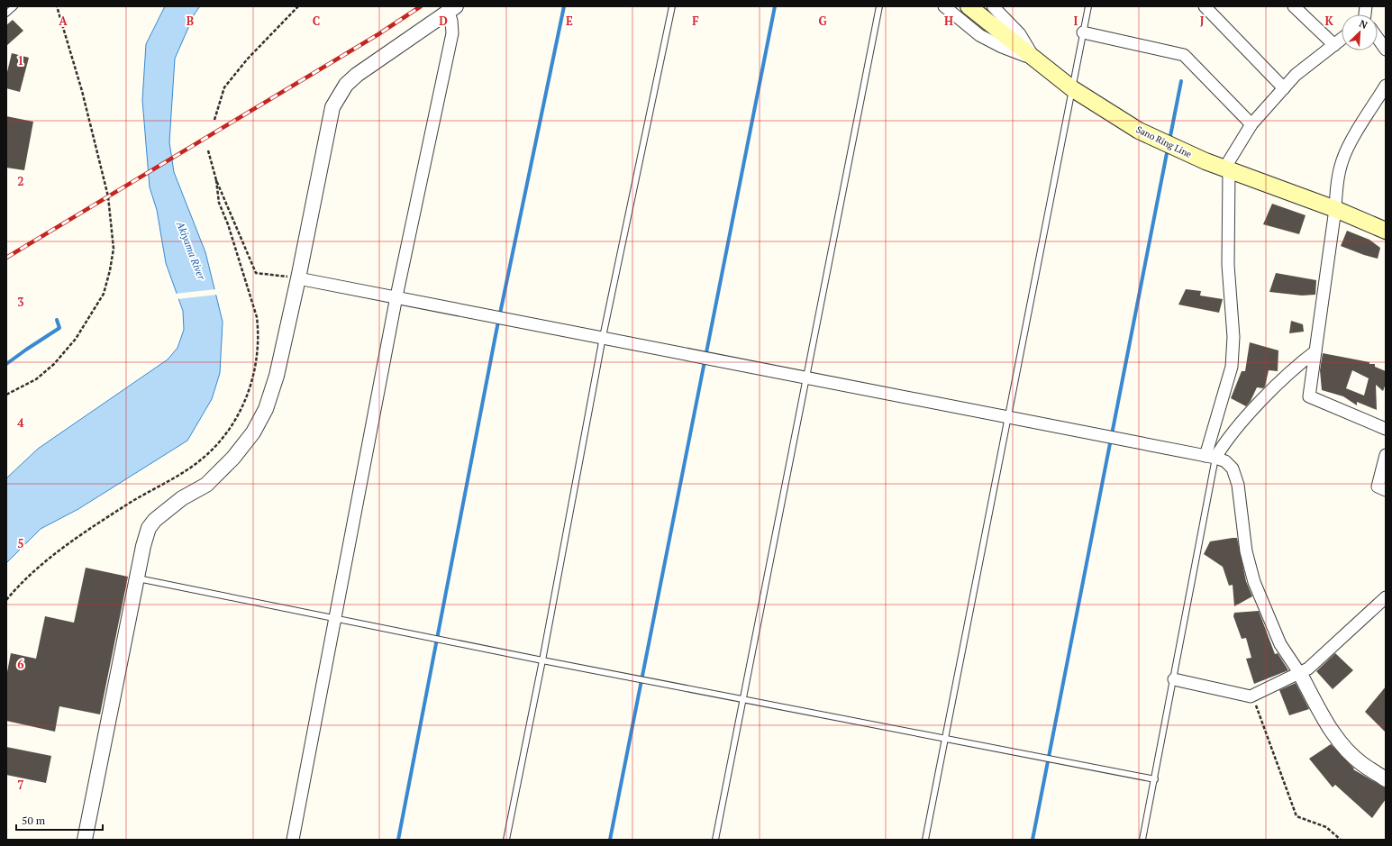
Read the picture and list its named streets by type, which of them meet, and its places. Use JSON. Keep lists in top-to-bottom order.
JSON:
{
  "streets": {
    "main road": ["Sano Ring Line"]
  },
  "water": ["Akiyama River"],
  "scale_bar": "50 m",
  "north": "top right",
  "grid": {
    "columns": [
      "A",
      "B",
      "C",
      "D",
      "E",
      "F",
      "G",
      "H",
      "I",
      "J",
      "K"
    ],
    "rows": [
      "1",
      "2",
      "3",
      "4",
      "5",
      "6",
      "7"
    ]
  }
}
